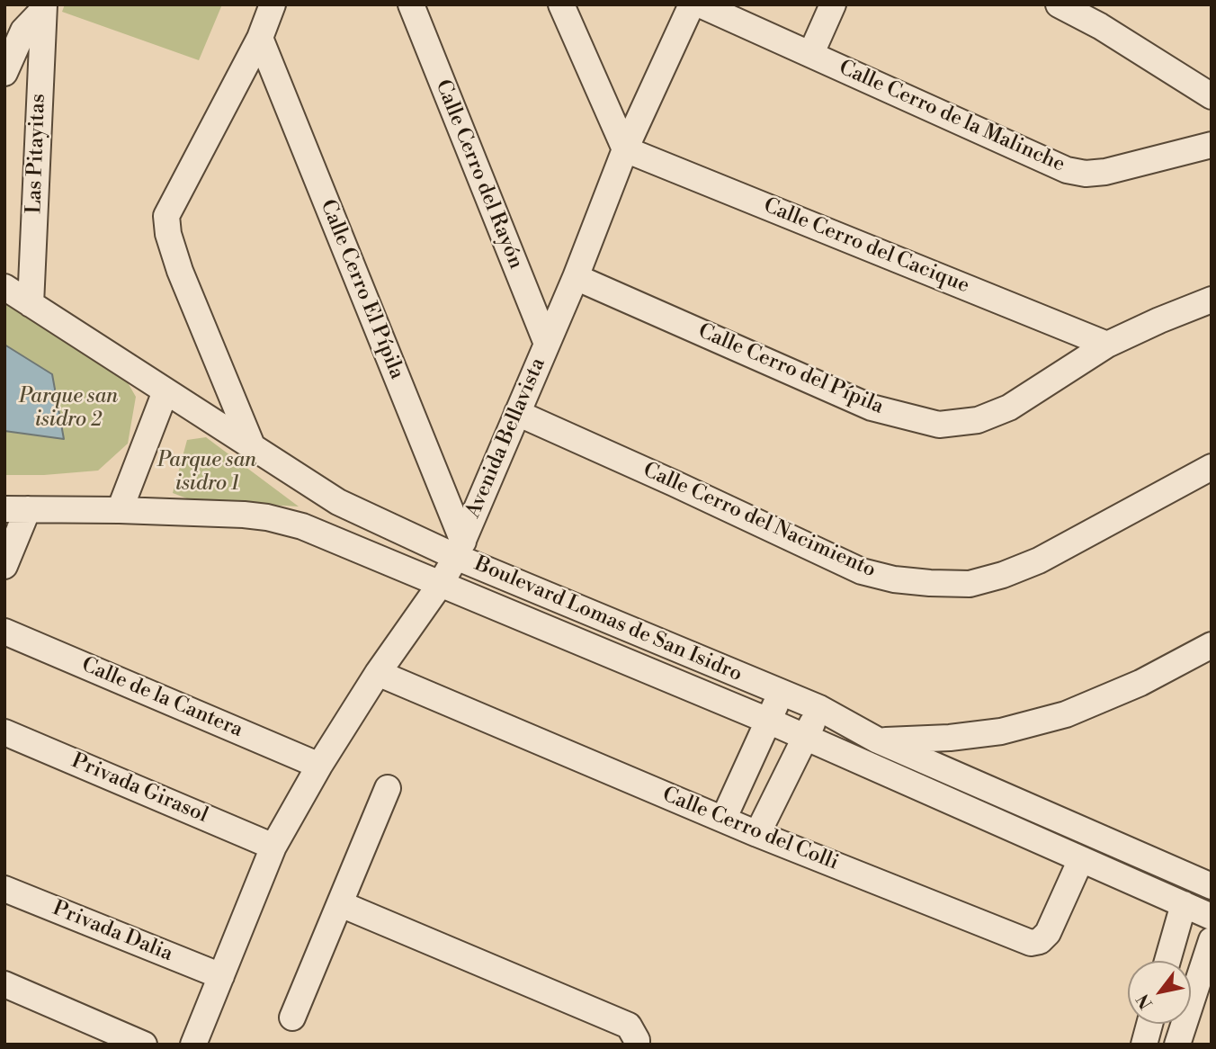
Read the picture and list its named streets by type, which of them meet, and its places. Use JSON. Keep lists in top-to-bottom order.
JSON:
{
  "streets": {
    "street": [
      "Calle Cerro de la Malinche",
      "Las Pitayitas",
      "Calle Cerro del Rayón",
      "Calle Cerro del Cacique",
      "Calle Cerro El Pípila",
      "Calle Cerro del Pípila",
      "Avenida Bellavista",
      "Calle Cerro del Nacimiento",
      "Boulevard Lomas de San Isidro",
      "Calle de la Cantera",
      "Privada Girasol",
      "Calle Cerro del Colli",
      "Privada Dalia"
    ]
  },
  "crossings": [
    ["Las Pitayitas", "Boulevard Lomas de San Isidro"],
    ["Calle Cerro del Rayón", "Avenida Bellavista"],
    ["Calle Cerro del Cacique", "Calle Cerro del Pípila"],
    ["Calle Cerro del Cacique", "Avenida Bellavista"],
    ["Calle Cerro El Pípila", "Avenida Bellavista"],
    ["Calle Cerro El Pípila", "Boulevard Lomas de San Isidro"],
    ["Calle Cerro del Pípila", "Avenida Bellavista"],
    ["Avenida Bellavista", "Calle Cerro del Nacimiento"],
    ["Avenida Bellavista", "Boulevard Lomas de San Isidro"],
    ["Avenida Bellavista", "Calle de la Cantera"],
    ["Avenida Bellavista", "Privada Girasol"],
    ["Avenida Bellavista", "Calle Cerro del Colli"],
    ["Avenida Bellavista", "Privada Dalia"],
    ["Boulevard Lomas de San Isidro", "Calle Cerro del Colli"]
  ],
  "parks": ["Parque san isidro 2", "Parque san isidro 1"],
  "north": "bottom left"
}
